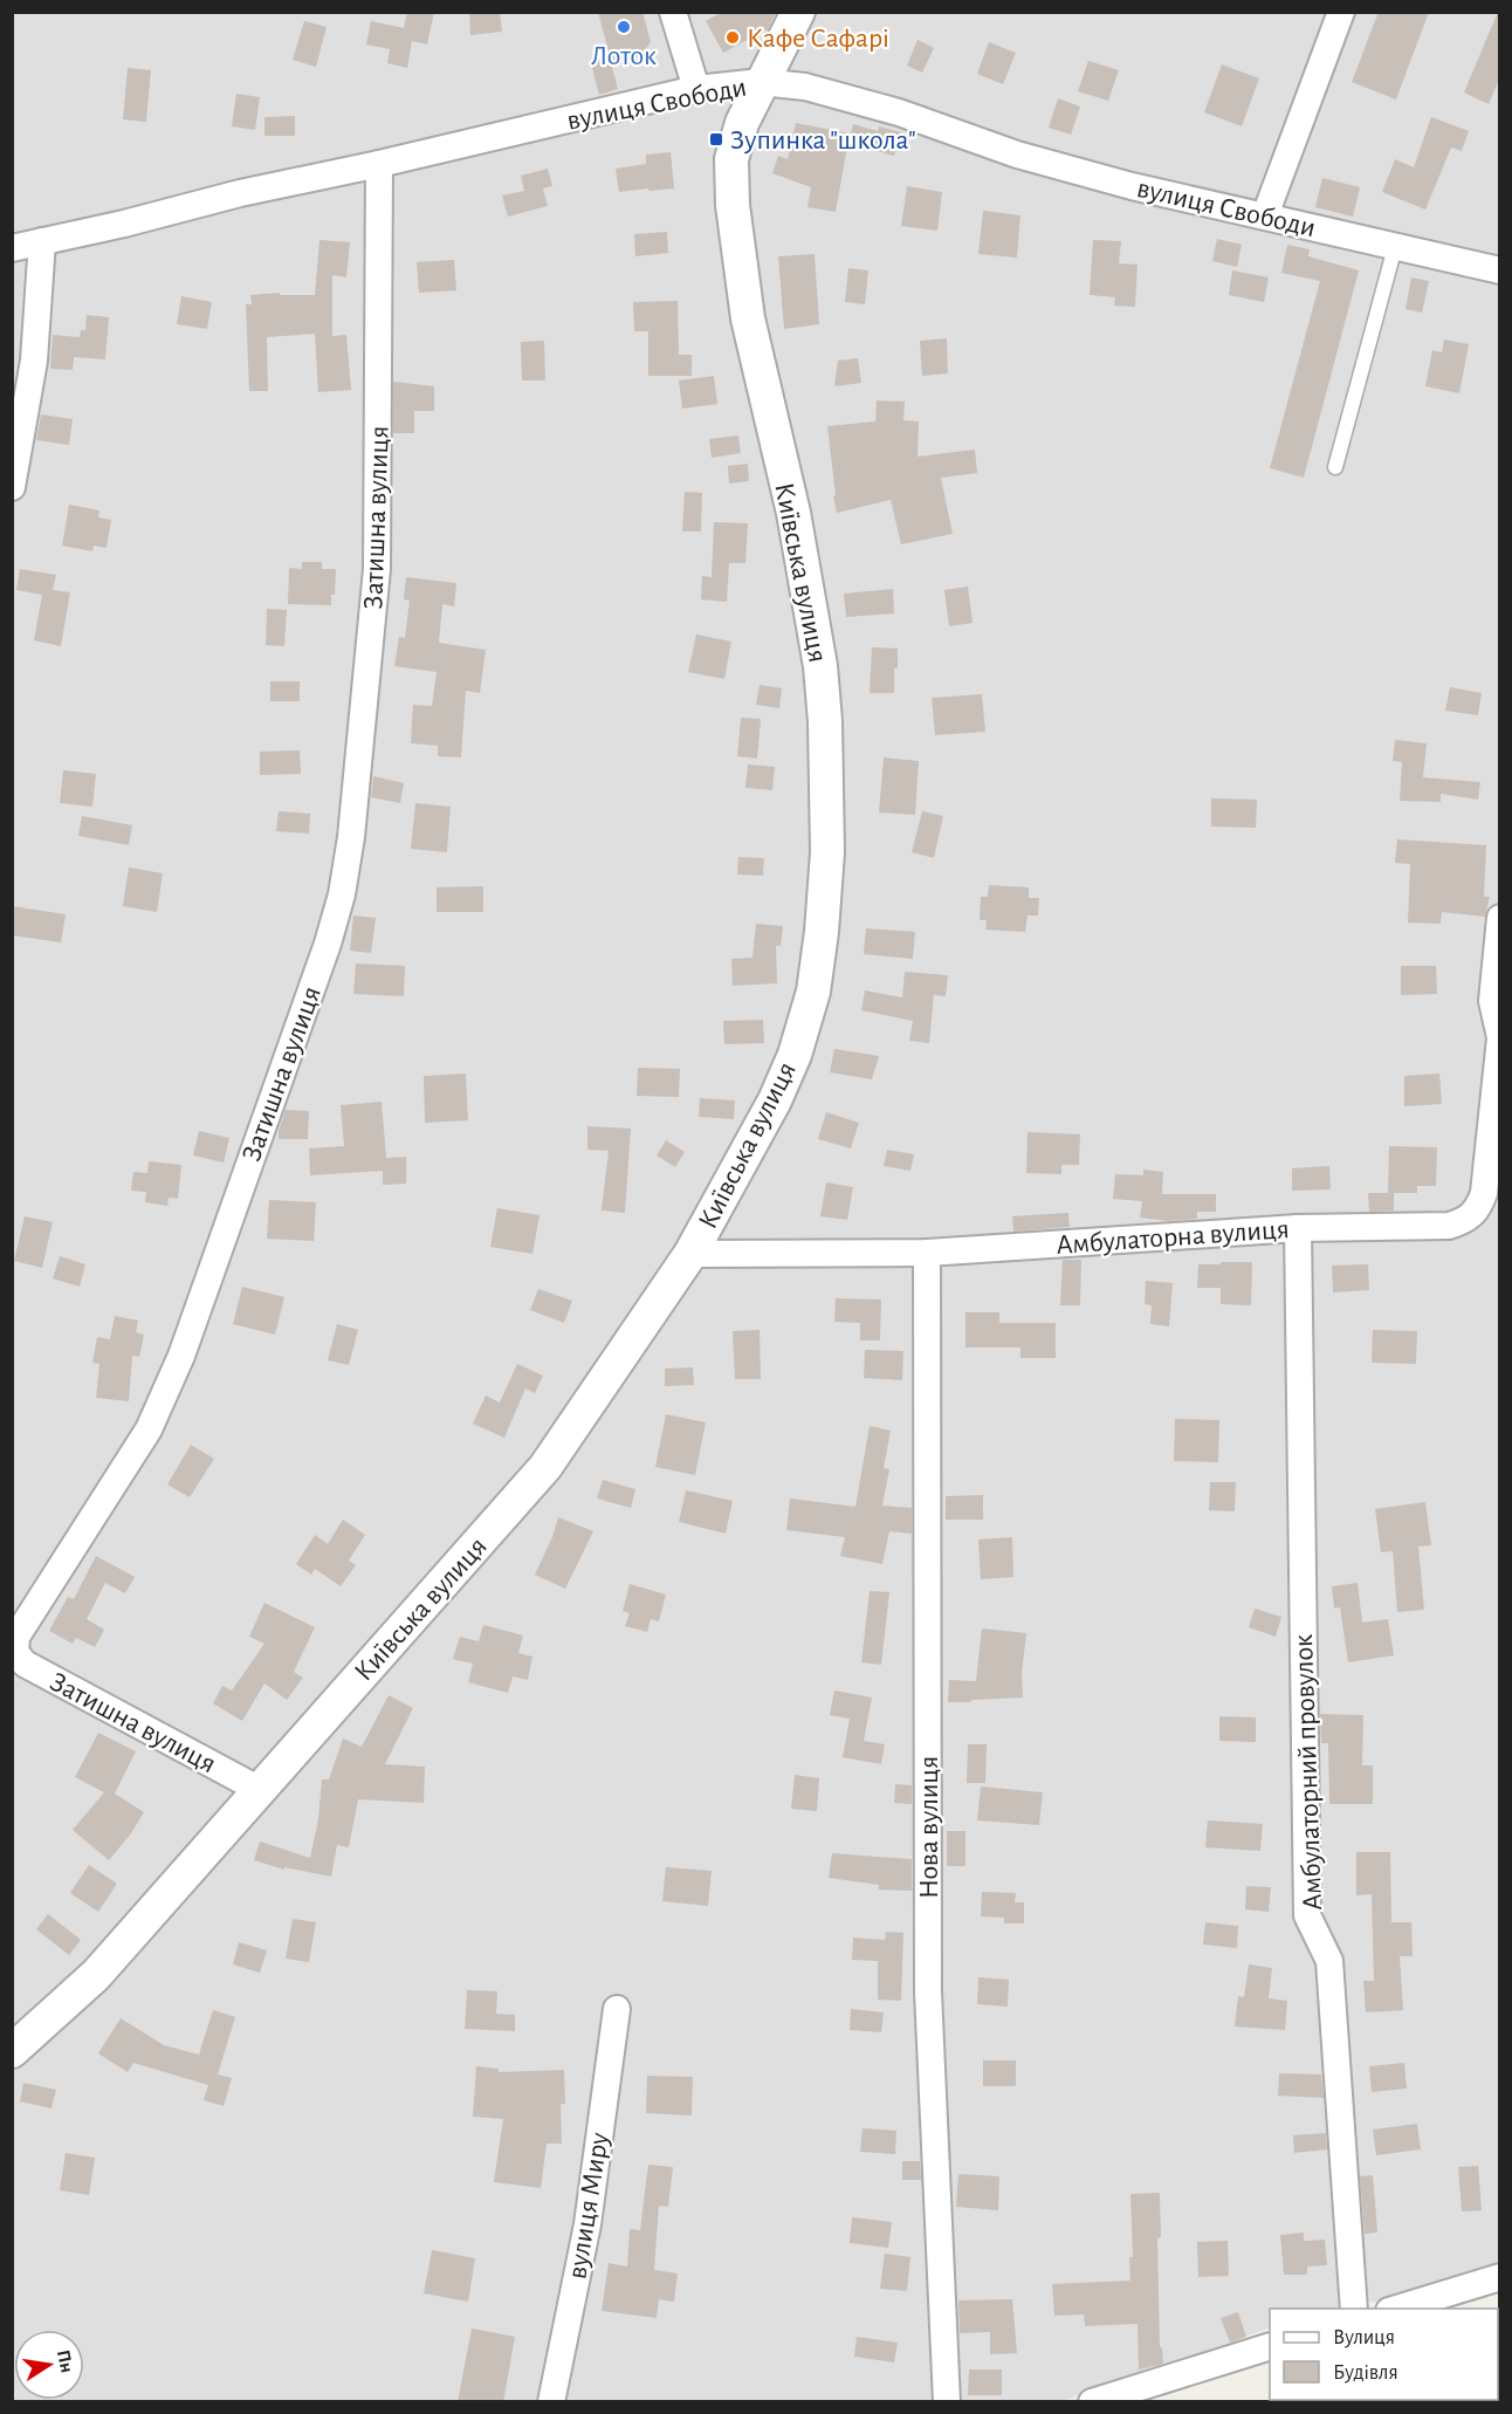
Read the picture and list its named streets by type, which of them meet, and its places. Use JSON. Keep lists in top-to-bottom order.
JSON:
{
  "streets": {
    "street": [
      "вулиця Свободи",
      "Затишна вулиця",
      "Київська вулиця",
      "Амбулаторна вулиця",
      "Амбулаторний провулок",
      "Нова вулиця",
      "вулиця Миру"
    ]
  },
  "crossings": [
    ["вулиця Свободи", "Затишна вулиця"],
    ["вулиця Свободи", "Київська вулиця"],
    ["Затишна вулиця", "Київська вулиця"],
    ["Київська вулиця", "Амбулаторна вулиця"],
    ["Амбулаторна вулиця", "Амбулаторний провулок"],
    ["Амбулаторна вулиця", "Нова вулиця"]
  ],
  "places": {
    "other": ["Лоток", "Кафе Сафарі"],
    "transit": ["Зупинка \"школа\""]
  },
  "legend": ["Вулиця", "Будівля"],
  "north": "right"
}
